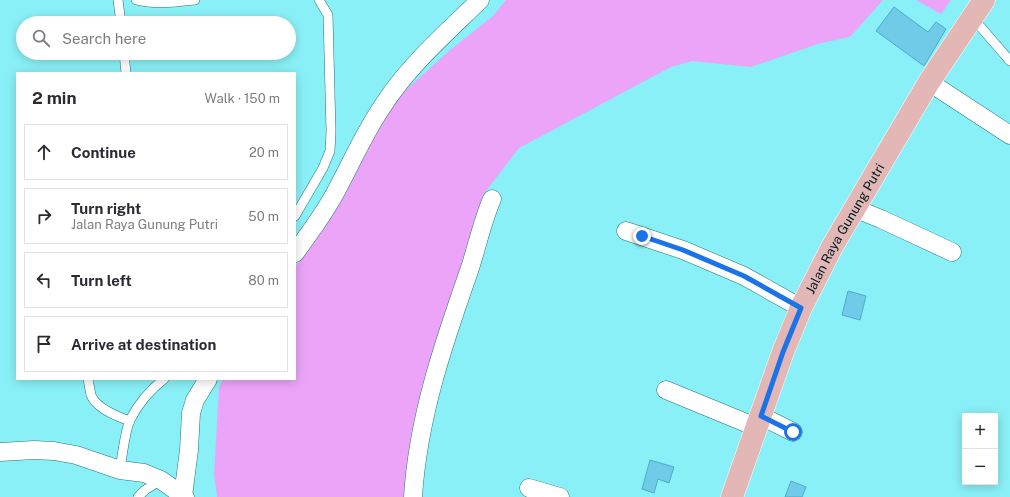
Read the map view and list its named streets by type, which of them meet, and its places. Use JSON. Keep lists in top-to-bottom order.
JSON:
{
  "streets": {
    "main road": ["Jalan Raya Gunung Putri"]
  },
  "page": {
    "search": "Search here",
    "heading": ["2 min", "Walk · 150 m"],
    "list": [
      ["Continue", "20 m"],
      ["Turn right", "Jalan Raya Gunung Putri", "50 m"],
      ["Turn left", "80 m"],
      "Arrive at destination"
    ],
    "map_buttons": ["+", "−"]
  }
}
